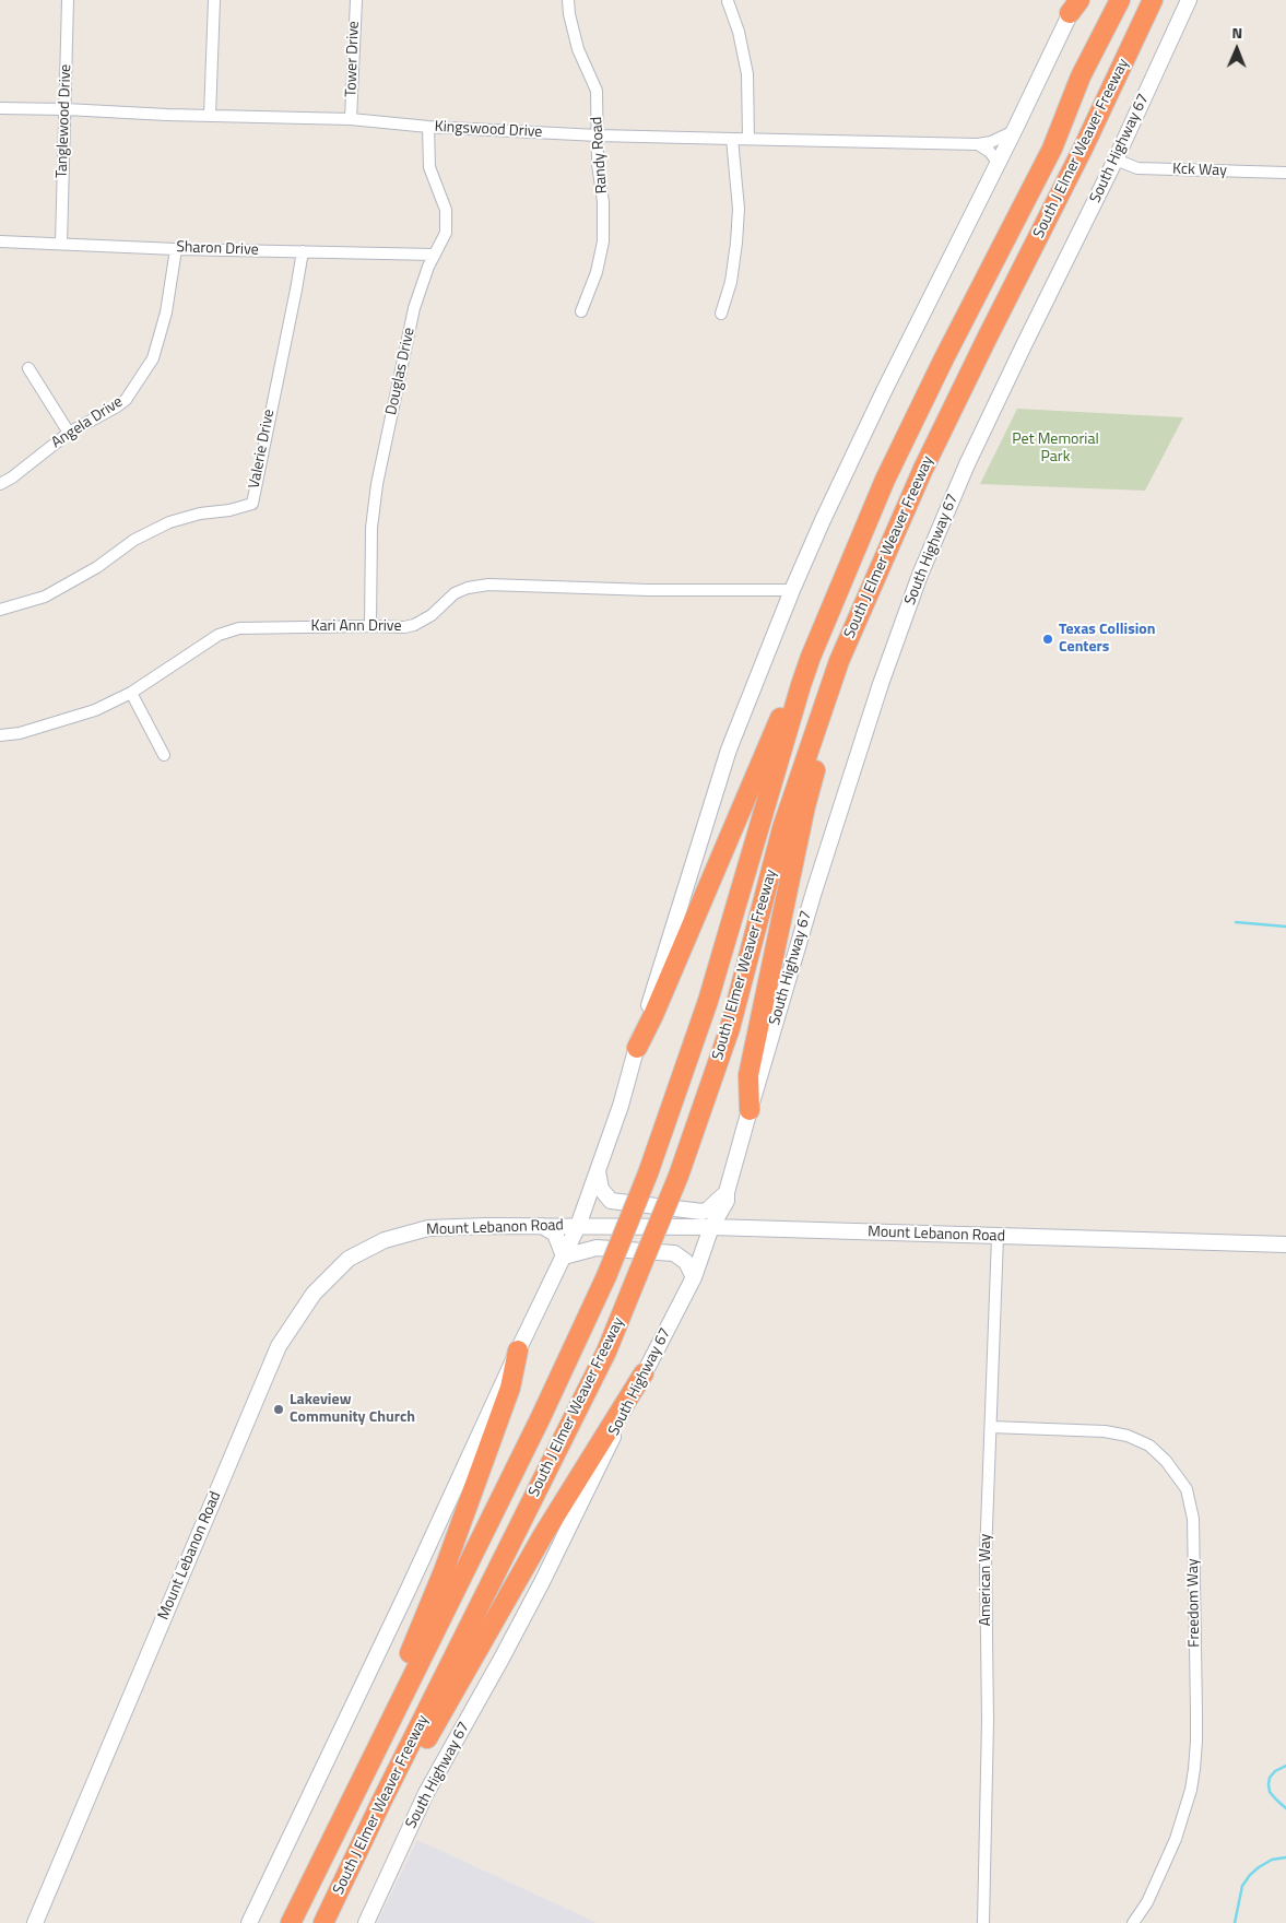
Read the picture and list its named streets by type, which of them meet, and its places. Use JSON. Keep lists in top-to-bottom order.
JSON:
{
  "streets": {
    "highway": ["South J Elmer Weaver Freeway"],
    "main road": ["South Highway 67", "Mount Lebanon Road"],
    "street": [
      "Tower Drive",
      "Tanglewood Drive",
      "Kingswood Drive",
      "Randy Road",
      "Kck Way",
      "Sharon Drive",
      "Douglas Drive",
      "Angela Drive",
      "Valerie Drive",
      "Kari Ann Drive",
      "American Way",
      "Freedom Way"
    ]
  },
  "crossings": [
    ["Tower Drive", "Kingswood Drive"],
    ["Tanglewood Drive", "Kingswood Drive"],
    ["Tanglewood Drive", "Sharon Drive"],
    ["Kingswood Drive", "Randy Road"],
    ["Kingswood Drive", "Douglas Drive"],
    ["South Highway 67", "Kck Way"],
    ["South Highway 67", "Mount Lebanon Road"],
    ["Sharon Drive", "Douglas Drive"],
    ["Sharon Drive", "Angela Drive"],
    ["Sharon Drive", "Valerie Drive"],
    ["Douglas Drive", "Kari Ann Drive"],
    ["Mount Lebanon Road", "American Way"],
    ["American Way", "Freedom Way"]
  ],
  "parks": ["Pet Memorial Park"],
  "places": ["Texas Collision Centers", "Lakeview Community Church"],
  "north": "top"
}
